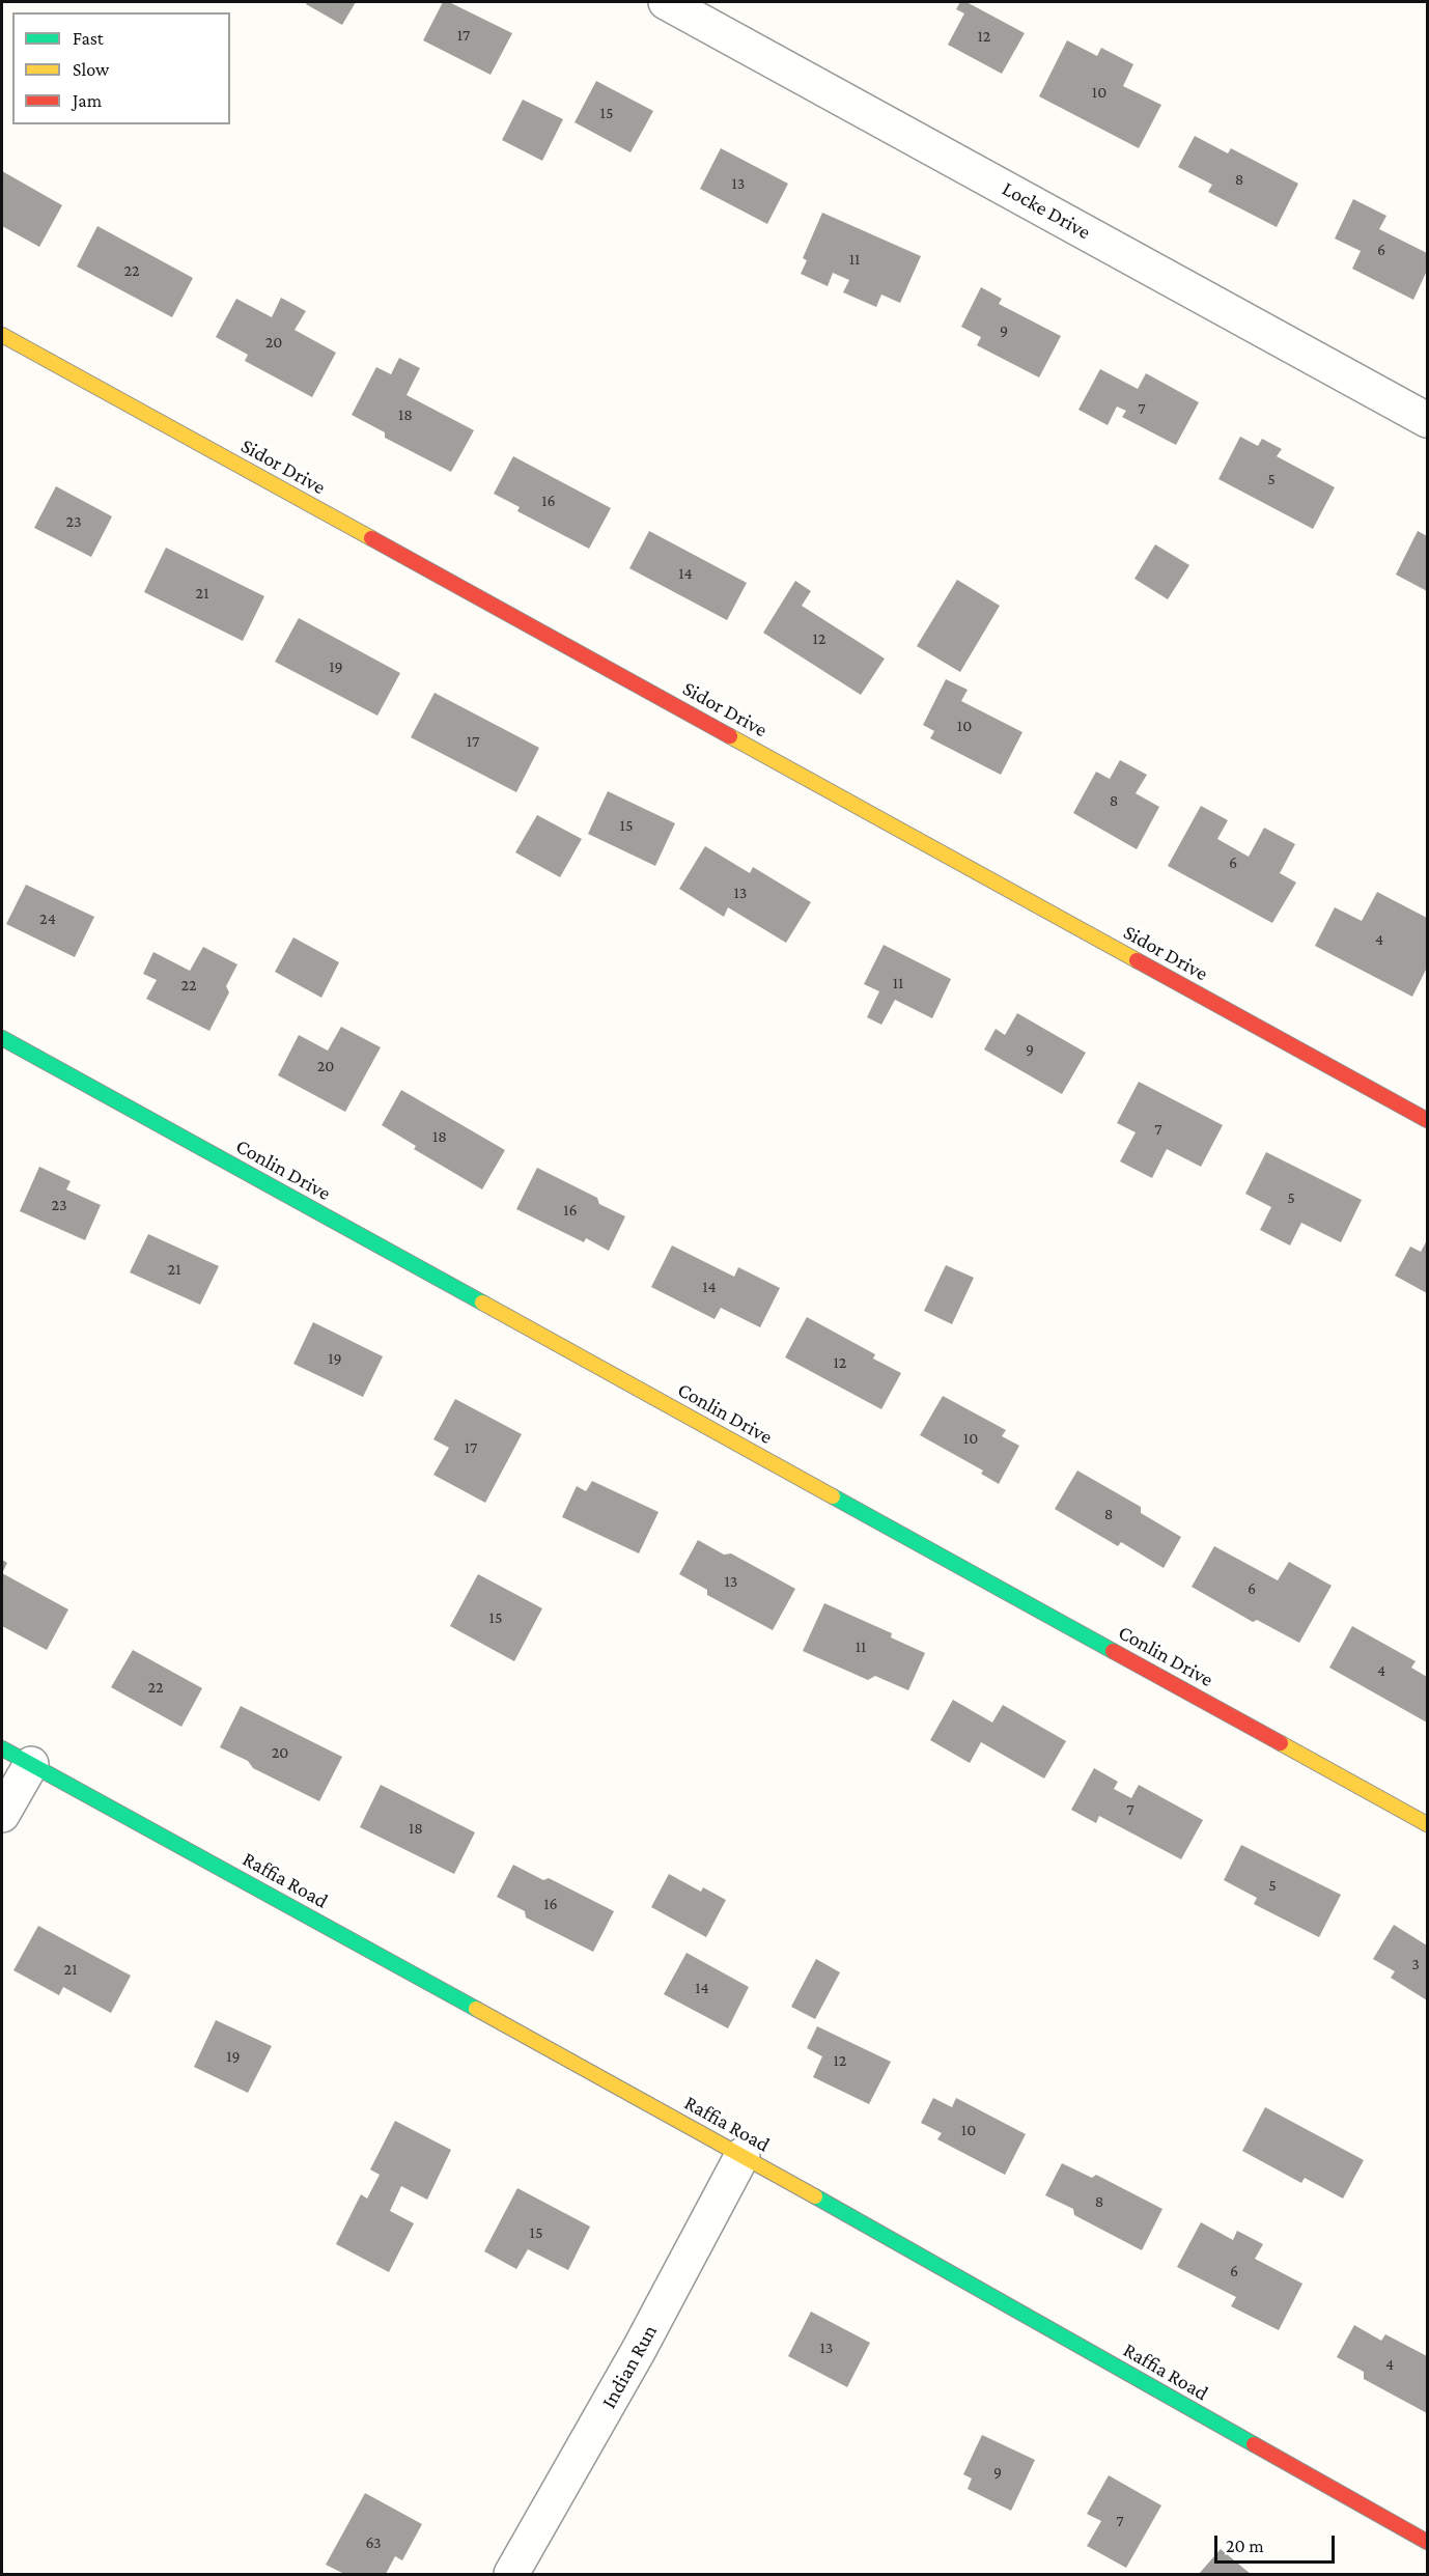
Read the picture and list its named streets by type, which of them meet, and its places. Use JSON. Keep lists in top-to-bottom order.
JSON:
{
  "streets": {
    "street": [
      "Locke Drive",
      "Sidor Drive",
      "Conlin Drive",
      "Raffia Road",
      "Indian Run"
    ]
  },
  "crossings": [
    ["Raffia Road", "Indian Run"]
  ],
  "house_numbers": [
    "17",
    "12",
    "10",
    "15",
    "8",
    "13",
    "6",
    "11",
    "22",
    "9",
    "20",
    "7",
    "18",
    "5",
    "16",
    "23",
    "14",
    "21",
    "12",
    "19",
    "10",
    "17",
    "8",
    "15",
    "6",
    "13",
    "24",
    "4",
    "11",
    "22",
    "9",
    "20",
    "7",
    "18",
    "5",
    "23",
    "16",
    "21",
    "14",
    "19",
    "12",
    "10",
    "17",
    "8",
    "13",
    "6",
    "15",
    "11",
    "4",
    "22",
    "20",
    "7",
    "18",
    "5",
    "16",
    "3",
    "21",
    "14",
    "19",
    "12",
    "10",
    "8",
    "15",
    "6",
    "13",
    "4",
    "9",
    "7",
    "63"
  ],
  "legend": ["Fast", "Slow", "Jam"],
  "scale_bar": "20 m"
}
